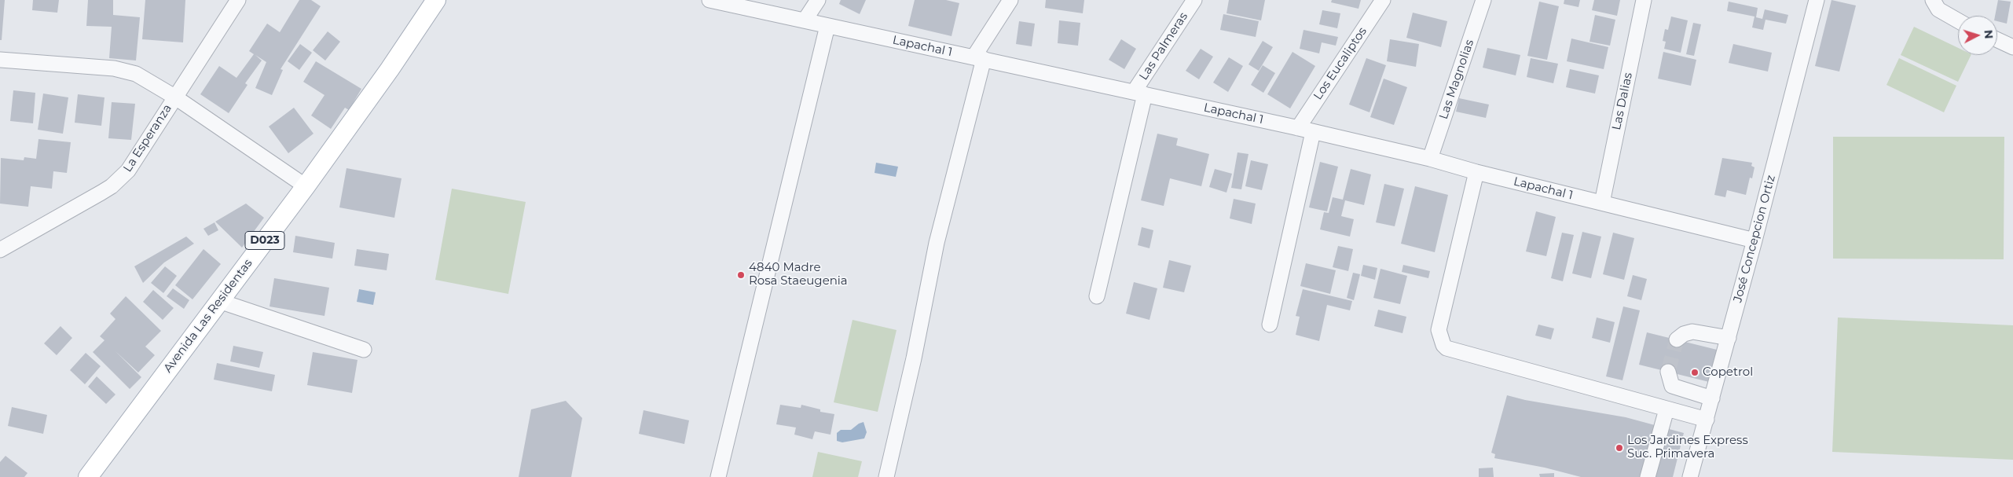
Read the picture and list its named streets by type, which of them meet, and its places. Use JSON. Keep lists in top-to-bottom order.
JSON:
{
  "streets": {
    "main road": ["D023", "Avenida Las Residentas"],
    "street": [
      "Lapachal 1",
      "Las Palmeras",
      "Los Eucaliptos",
      "Las Magnolias",
      "Las Dalias",
      "La Esperanza",
      "José Concepcion Ortiz"
    ]
  },
  "crossings": [
    ["Lapachal 1", "Las Palmeras"],
    ["Lapachal 1", "Los Eucaliptos"],
    ["Lapachal 1", "Las Magnolias"],
    ["Lapachal 1", "Las Dalias"],
    ["Lapachal 1", "José Concepcion Ortiz"]
  ],
  "places": ["4840 Madre Rosa Staeugenia", "Copetrol", "Los Jardines Express Suc. Primavera"],
  "north": "right"
}
